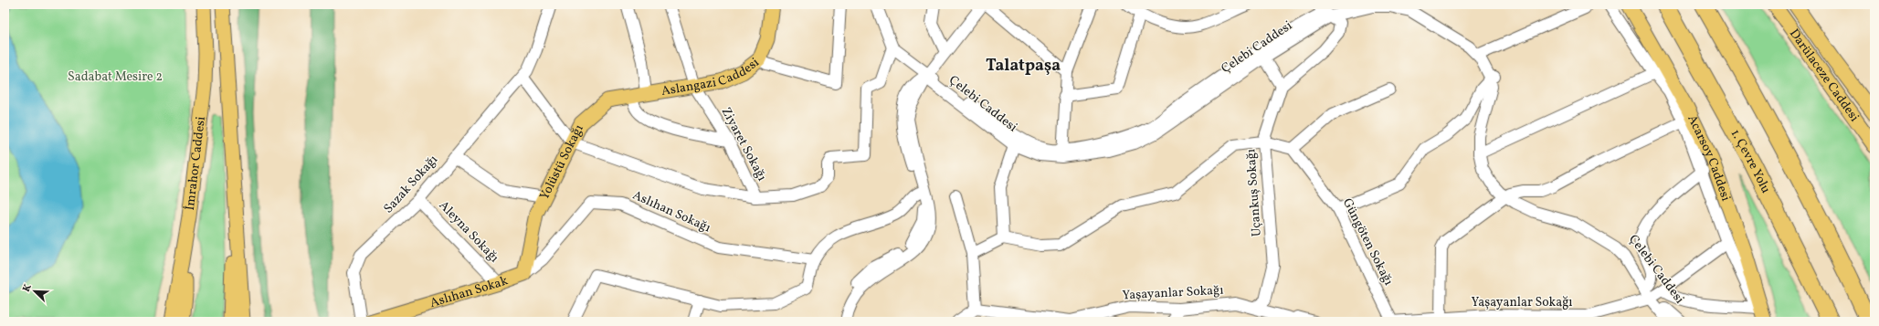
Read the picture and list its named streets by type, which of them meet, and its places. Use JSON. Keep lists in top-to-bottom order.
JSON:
{
  "streets": {
    "highway": ["1. Çevre Yolu"],
    "main road": [
      "Aslangazi Caddesi",
      "Darülaceze Caddesi",
      "Acarsoy Caddesi",
      "İmrahor Caddesi",
      "Yolüstü Sokağı",
      "Aslıhan Sokak"
    ],
    "street": [
      "Çelebi Caddesi",
      "Ziyaret Sokağı",
      "Sazak Sokağı",
      "Uçankuş Sokağı",
      "Aslıhan Sokağı",
      "Aleyna Sokağı",
      "Güngöten Sokağı",
      "Yaşayanlar Sokağı"
    ]
  },
  "crossings": [
    ["Çelebi Caddesi", "Yaşayanlar Sokağı"],
    ["Aslangazi Caddesi", "Ziyaret Sokağı"],
    ["Aslangazi Caddesi", "Yolüstü Sokağı"],
    ["Yolüstü Sokağı", "Aslıhan Sokağı"],
    ["Yolüstü Sokağı", "Aslıhan Sokak"],
    ["Sazak Sokağı", "Aleyna Sokağı"],
    ["Uçankuş Sokağı", "Yaşayanlar Sokağı"],
    ["Aslıhan Sokağı", "Aslıhan Sokak"],
    ["Aleyna Sokağı", "Aslıhan Sokak"],
    ["Güngöten Sokağı", "Yaşayanlar Sokağı"]
  ],
  "districts": ["Talatpaşa"],
  "parks": ["Sadabat Mesire 2"],
  "north": "top left"
}
